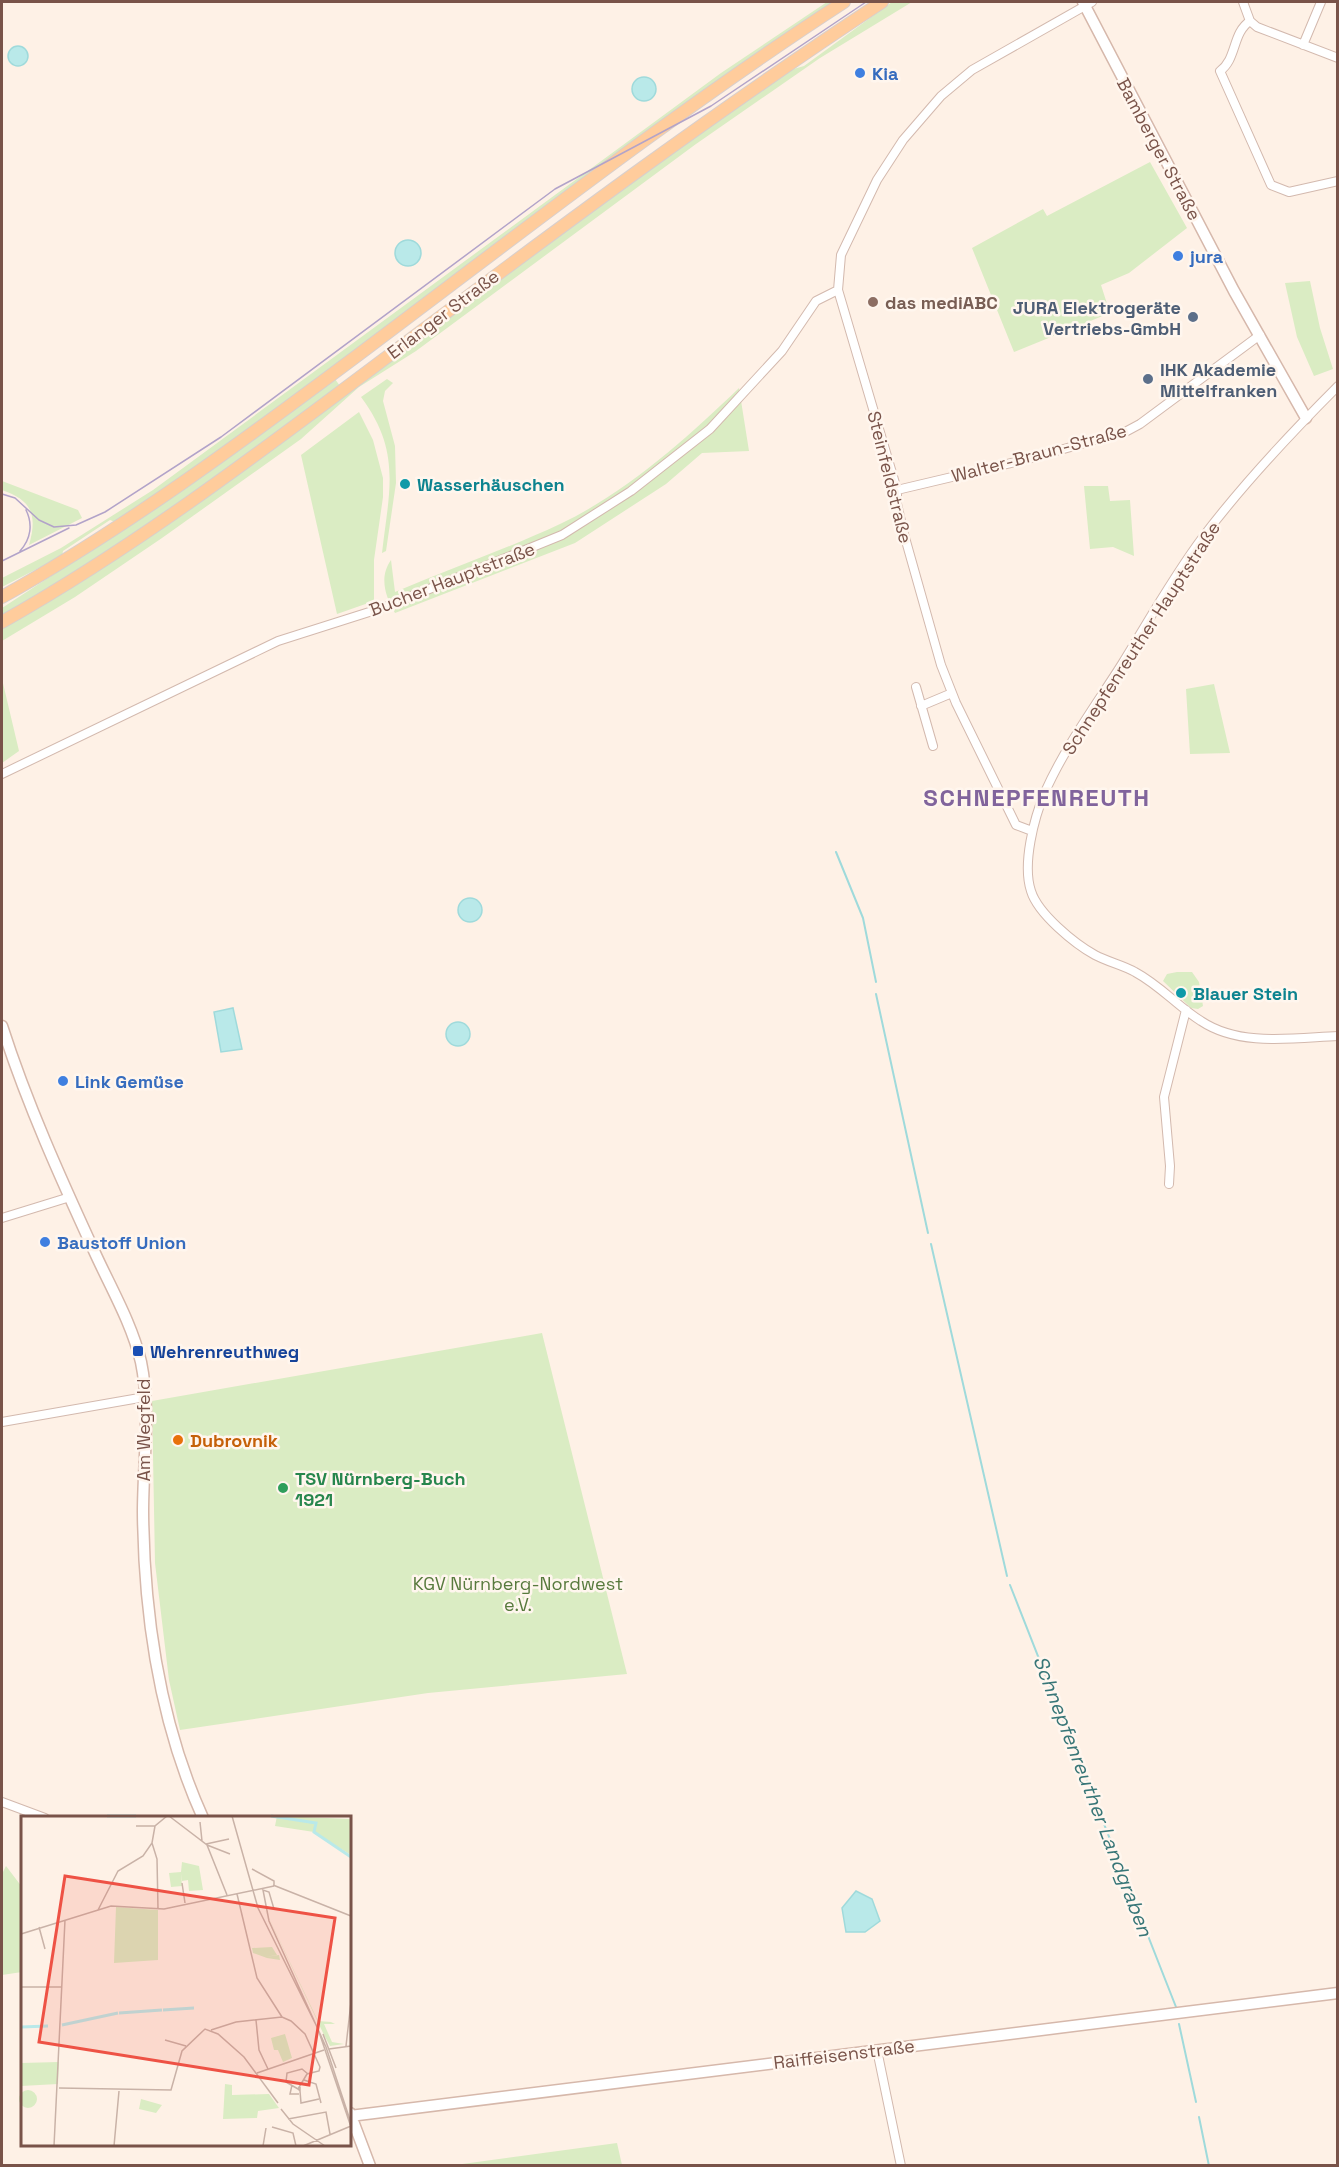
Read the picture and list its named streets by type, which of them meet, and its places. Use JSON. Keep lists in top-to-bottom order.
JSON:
{
  "streets": {
    "main road": ["Erlanger Straße"],
    "street": [
      "Bamberger Straße",
      "Walter-Braun-Straße",
      "Steinfeldstraße",
      "Bucher Hauptstraße",
      "Schnepfenreuther Hauptstraße",
      "Am Wegfeld",
      "Raiffeisenstraße"
    ]
  },
  "crossings": [
    ["Bamberger Straße", "Walter-Braun-Straße"],
    ["Bamberger Straße", "Steinfeldstraße"],
    ["Bamberger Straße", "Schnepfenreuther Hauptstraße"],
    ["Walter-Braun-Straße", "Steinfeldstraße"],
    ["Steinfeldstraße", "Bucher Hauptstraße"],
    ["Steinfeldstraße", "Schnepfenreuther Hauptstraße"]
  ],
  "districts": ["SCHNEPFENREUTH"],
  "water": ["Schnepfenreuther Landgraben"],
  "parks": ["KGV Nürnberg-Nordwest e.V."],
  "places": {
    "other": [
      "Kia",
      "jura",
      "das mediABC",
      "JURA Elektrogeräte Vertriebs-GmbH",
      "IHK Akademie Mittelfranken",
      "Wasserhäuschen",
      "Blauer Stein",
      "Link Gemüse",
      "Baustoff Union",
      "Dubrovnik",
      "TSV Nürnberg-Buch 1921"
    ],
    "transit": ["Wehrenreuthweg"]
  }
}
